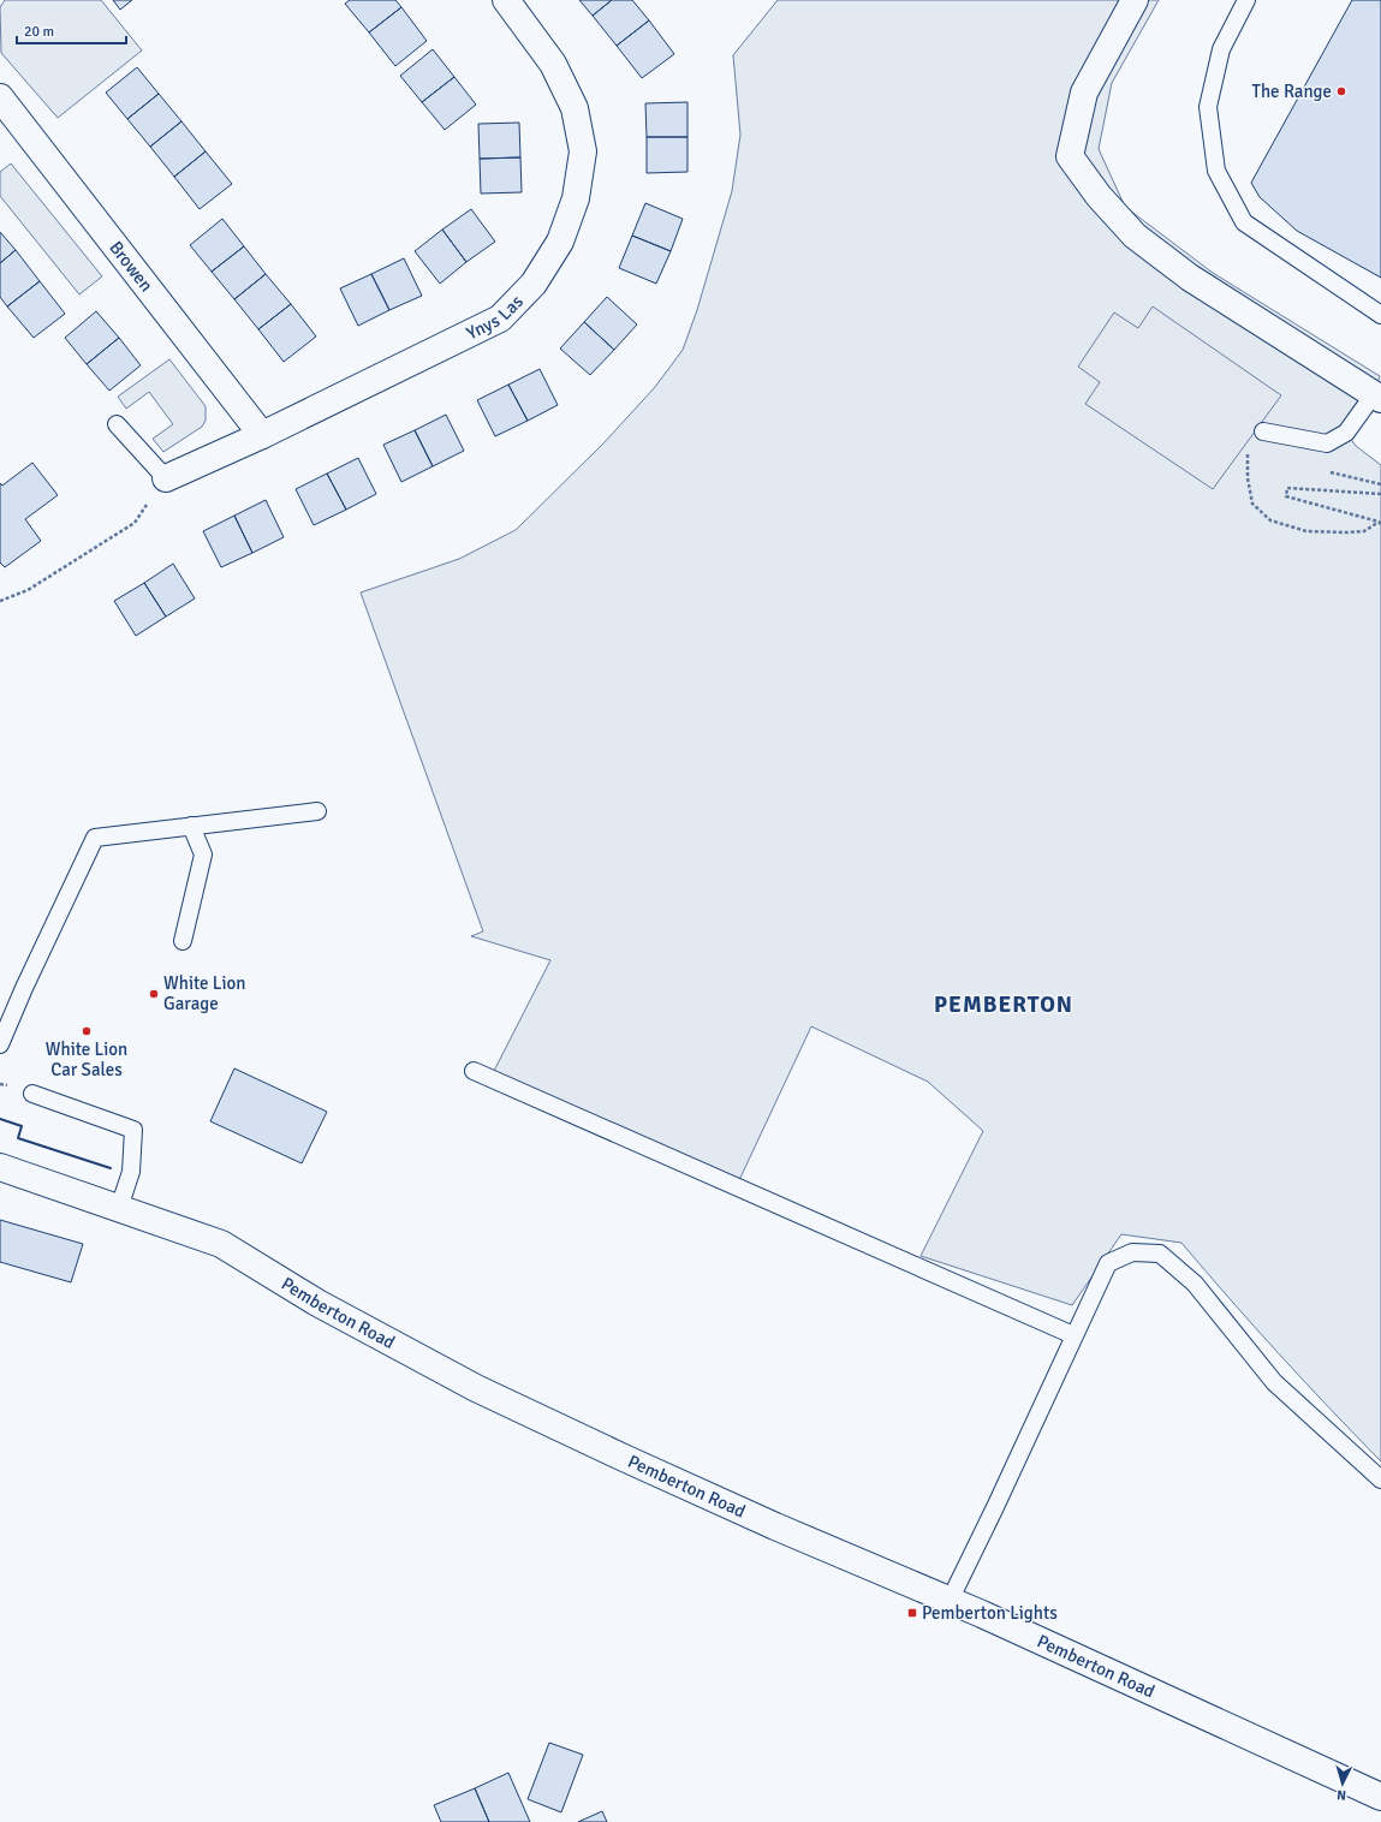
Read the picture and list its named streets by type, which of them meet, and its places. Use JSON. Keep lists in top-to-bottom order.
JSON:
{
  "streets": {
    "street": ["Browen", "Ynys Las", "Pemberton Road"]
  },
  "crossings": [
    ["Browen", "Ynys Las"]
  ],
  "districts": ["PEMBERTON"],
  "places": {
    "other": ["The Range", "White Lion Garage", "White Lion Car Sales"],
    "transit": ["Pemberton Lights"]
  },
  "scale_bar": "20 m",
  "north": "bottom"
}
